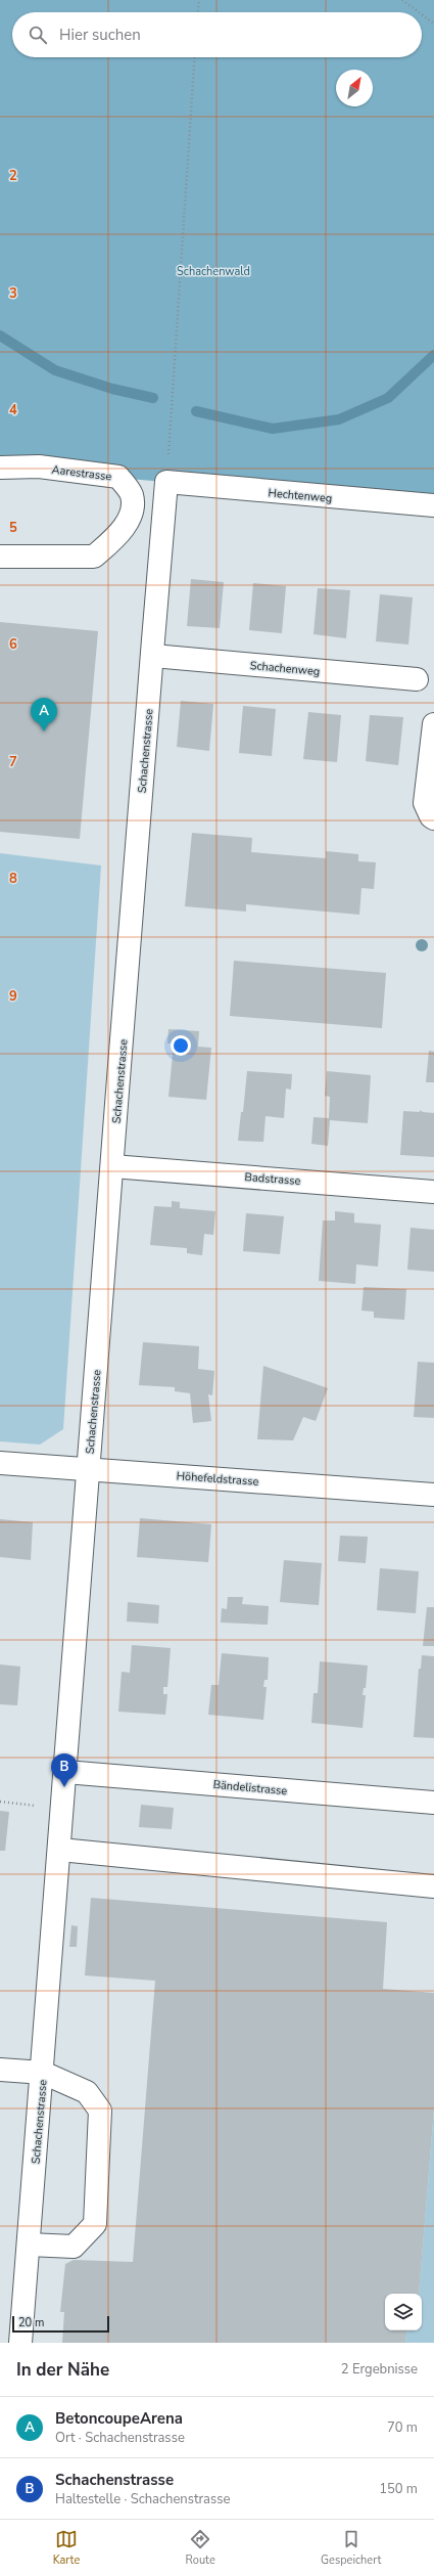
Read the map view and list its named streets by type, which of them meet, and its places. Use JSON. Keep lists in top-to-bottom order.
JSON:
{
  "streets": {
    "street": [
      "Aarestrasse",
      "Hechtenweg",
      "Schachenweg",
      "Schachenstrasse",
      "Badstrasse",
      "Höhefeldstrasse",
      "Bändelistrasse"
    ]
  },
  "crossings": [
    ["Hechtenweg", "Schachenstrasse"],
    ["Schachenweg", "Schachenstrasse"],
    ["Schachenstrasse", "Badstrasse"],
    ["Schachenstrasse", "Höhefeldstrasse"],
    ["Schachenstrasse", "Bändelistrasse"]
  ],
  "parks": ["Schachenwald"],
  "scale_bar": "20 m",
  "north": "top right",
  "page": {
    "search": "Hier suchen",
    "pins": ["A", "B"],
    "scale": "20 m",
    "heading": ["In der Nähe", "2 Ergebnisse"],
    "list": [
      {
        "mark": "A",
        "name": "BetoncoupeArena",
        "note": "Ort · Schachenstrasse",
        "value": "70 m"
      },
      {
        "mark": "B",
        "name": "Schachenstrasse",
        "note": "Haltestelle · Schachenstrasse",
        "value": "150 m"
      }
    ],
    "nav": ["Karte", "Route", "Gespeichert"]
  },
  "grid": {
    "rows": [
      "2",
      "3",
      "4",
      "5",
      "6",
      "7",
      "8",
      "9"
    ]
  }
}
